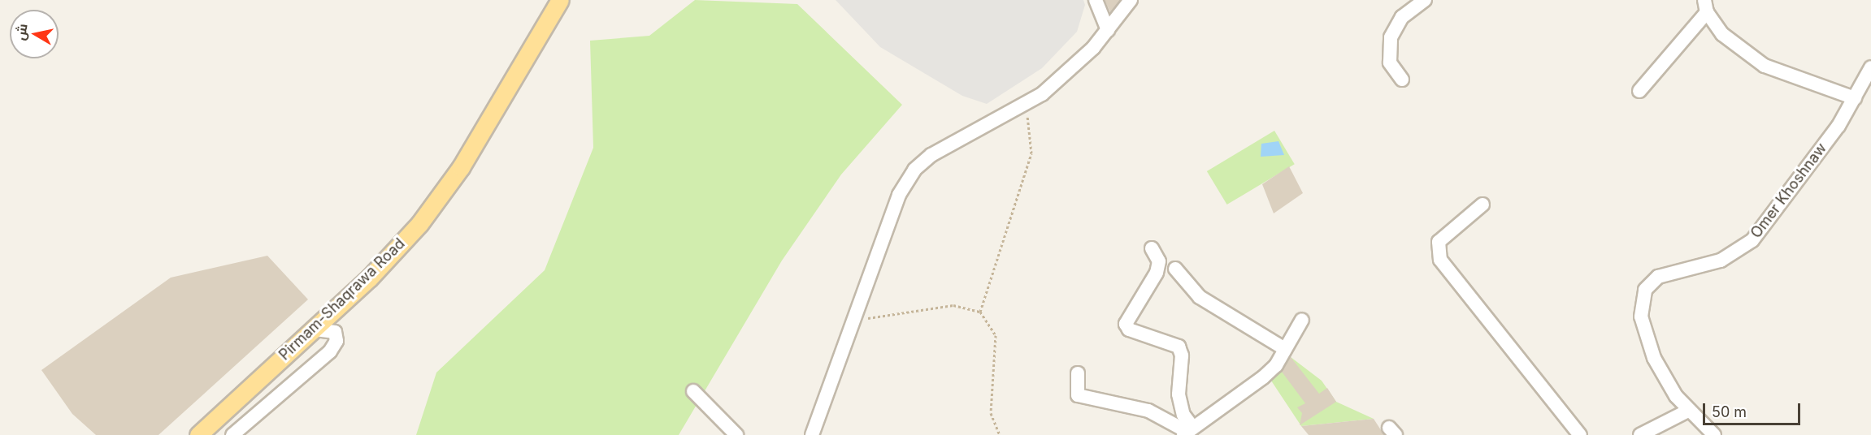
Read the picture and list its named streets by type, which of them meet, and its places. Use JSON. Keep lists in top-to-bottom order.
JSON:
{
  "streets": {
    "main road": ["Pirmam-Shaqrawa Road"],
    "street": ["Omer Khoshnaw"]
  },
  "scale_bar": "50 m",
  "north": "left"
}
